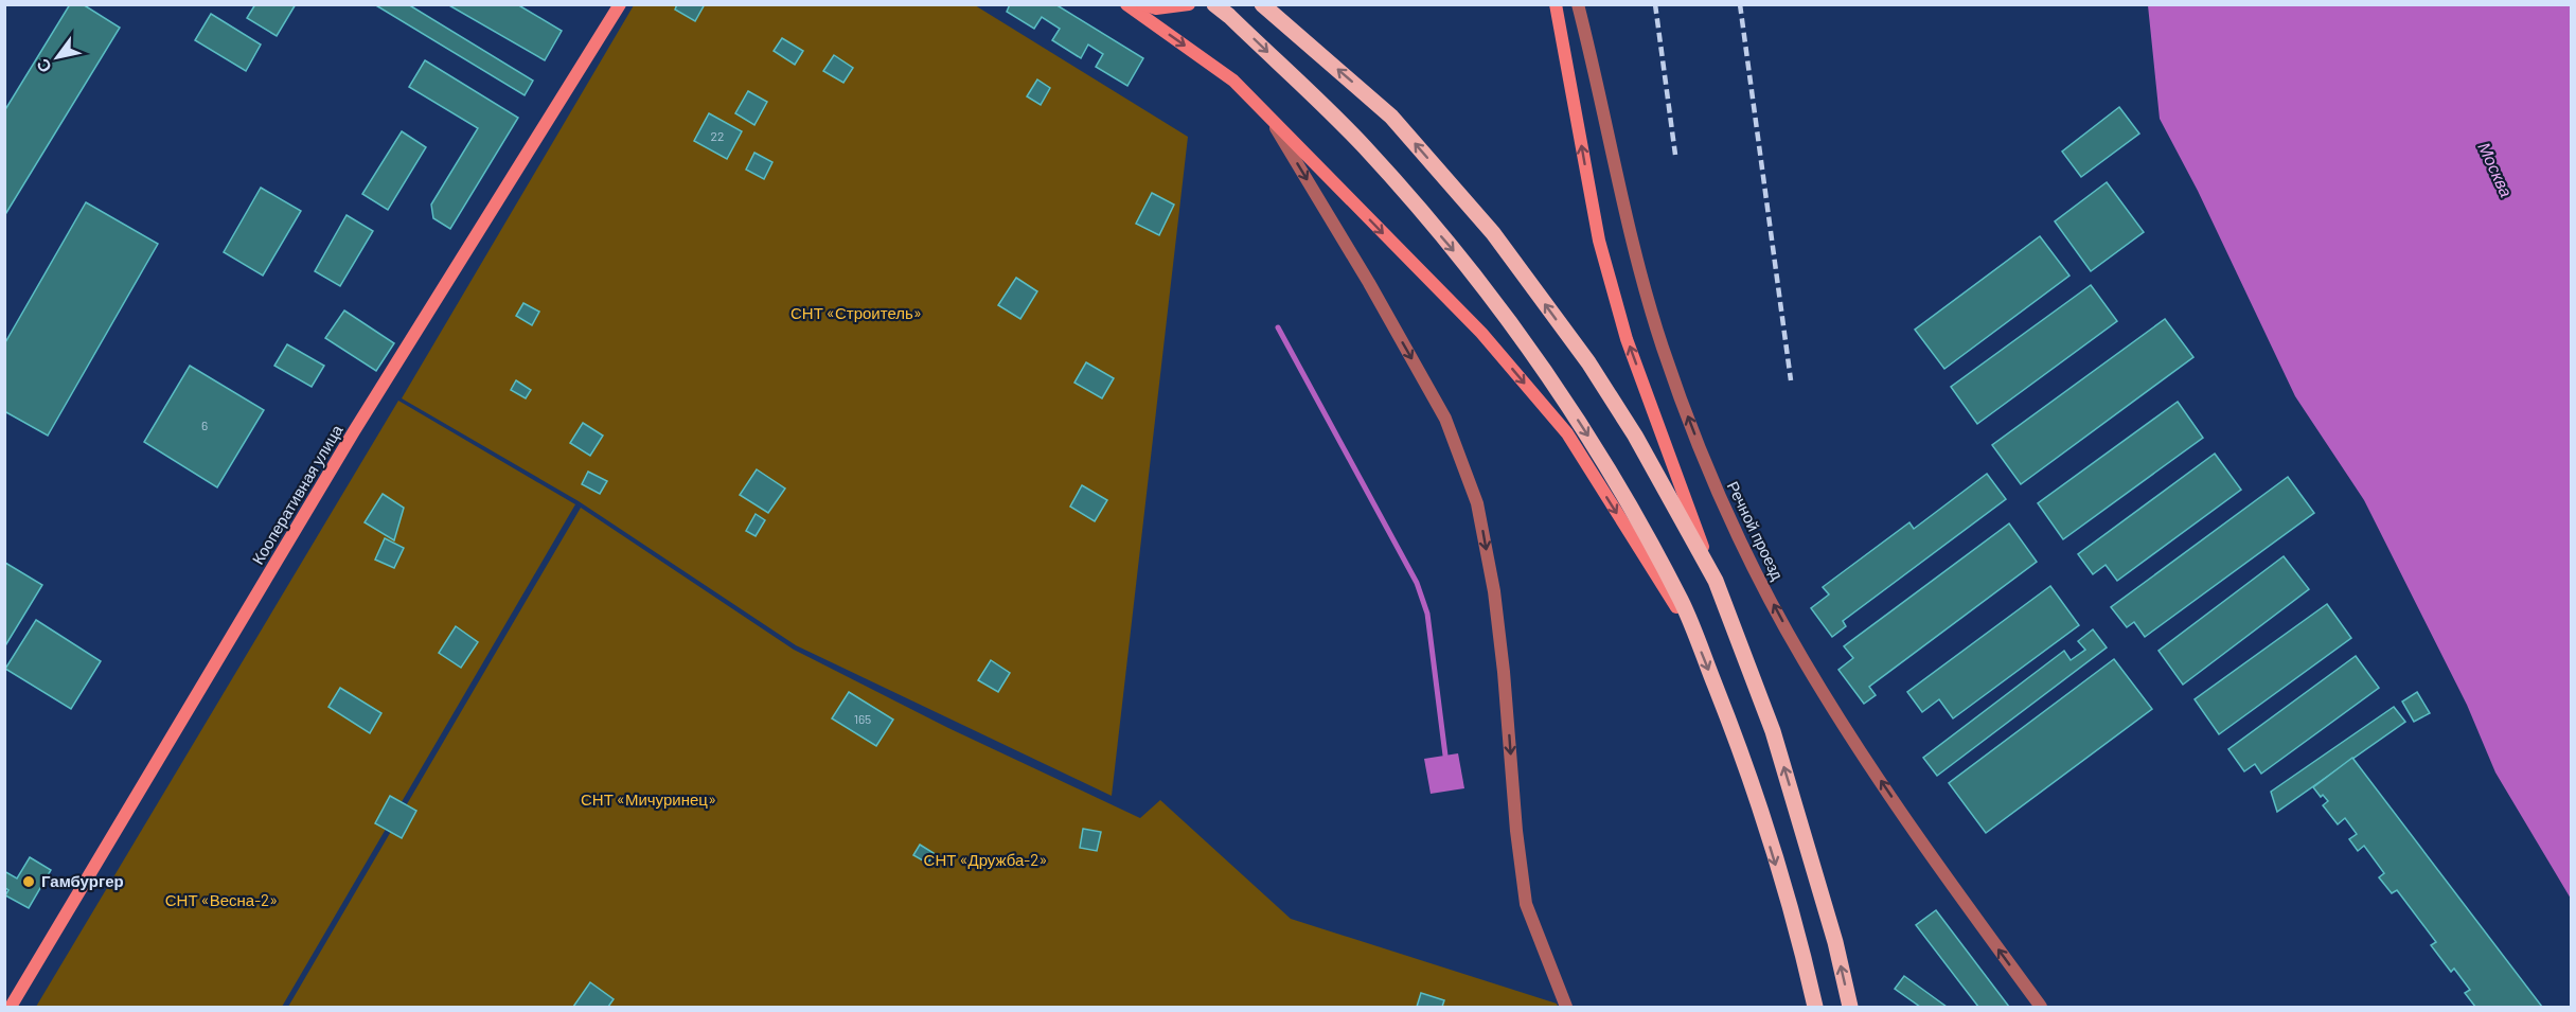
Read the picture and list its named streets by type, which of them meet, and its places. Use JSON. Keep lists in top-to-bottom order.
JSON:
{
  "streets": {
    "main road": ["Кооперативная улица"],
    "street": ["Речной проезд"]
  },
  "one_way": ["Речной проезд"],
  "water": ["Москва"],
  "parks": [
    "СНТ «Строитель»",
    "СНТ «Мичуринец»",
    "СНТ «Дружба-2»",
    "СНТ «Весна-2»"
  ],
  "places": ["Гамбургер"],
  "house_numbers": ["22", "6", "165"],
  "north": "bottom left"
}
